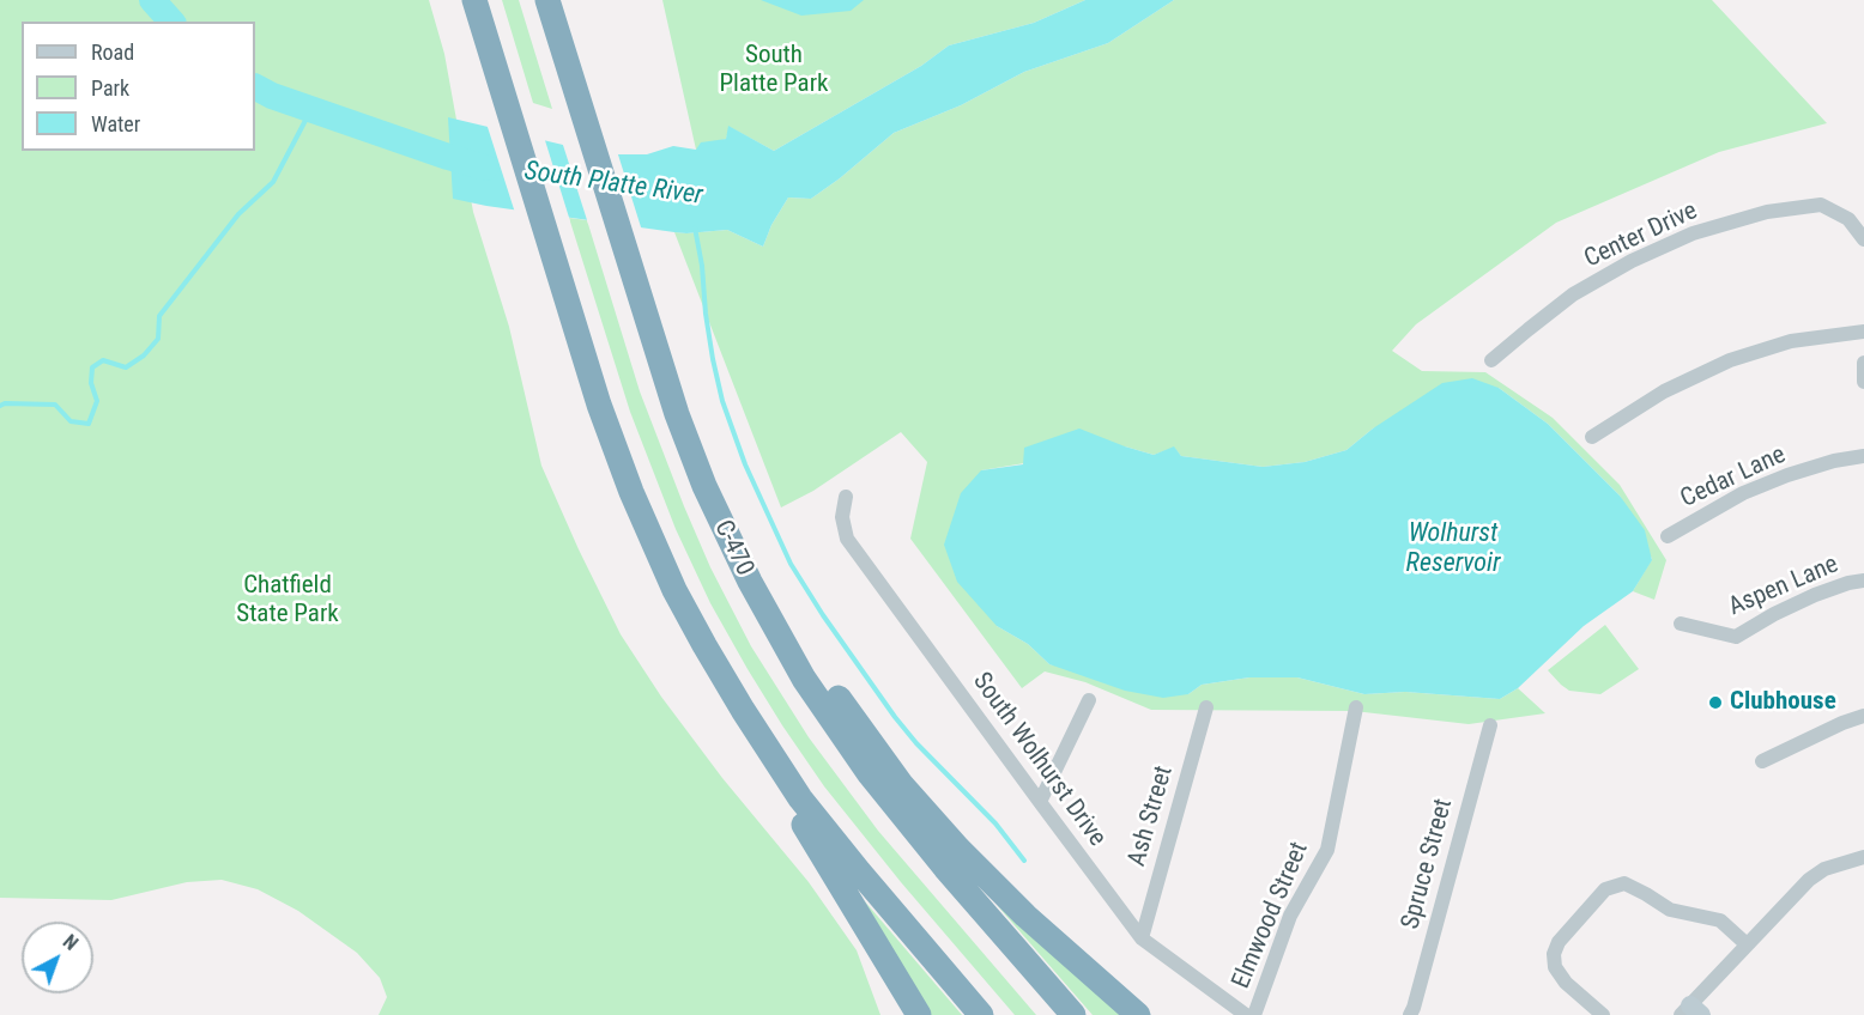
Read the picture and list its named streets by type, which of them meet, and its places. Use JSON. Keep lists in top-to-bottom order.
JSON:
{
  "streets": {
    "highway": ["C-470"],
    "street": [
      "Center Drive",
      "Cedar Lane",
      "Aspen Lane",
      "South Wolhurst Drive",
      "Ash Street",
      "Spruce Street",
      "Elmwood Street"
    ]
  },
  "crossings": [
    ["South Wolhurst Drive", "Ash Street"]
  ],
  "water": ["South Platte River", "Wolhurst Reservoir"],
  "parks": ["South Platte Park", "Chatfield State Park"],
  "places": ["Clubhouse"],
  "legend": ["Road", "Park", "Water"],
  "north": "top right"
}
